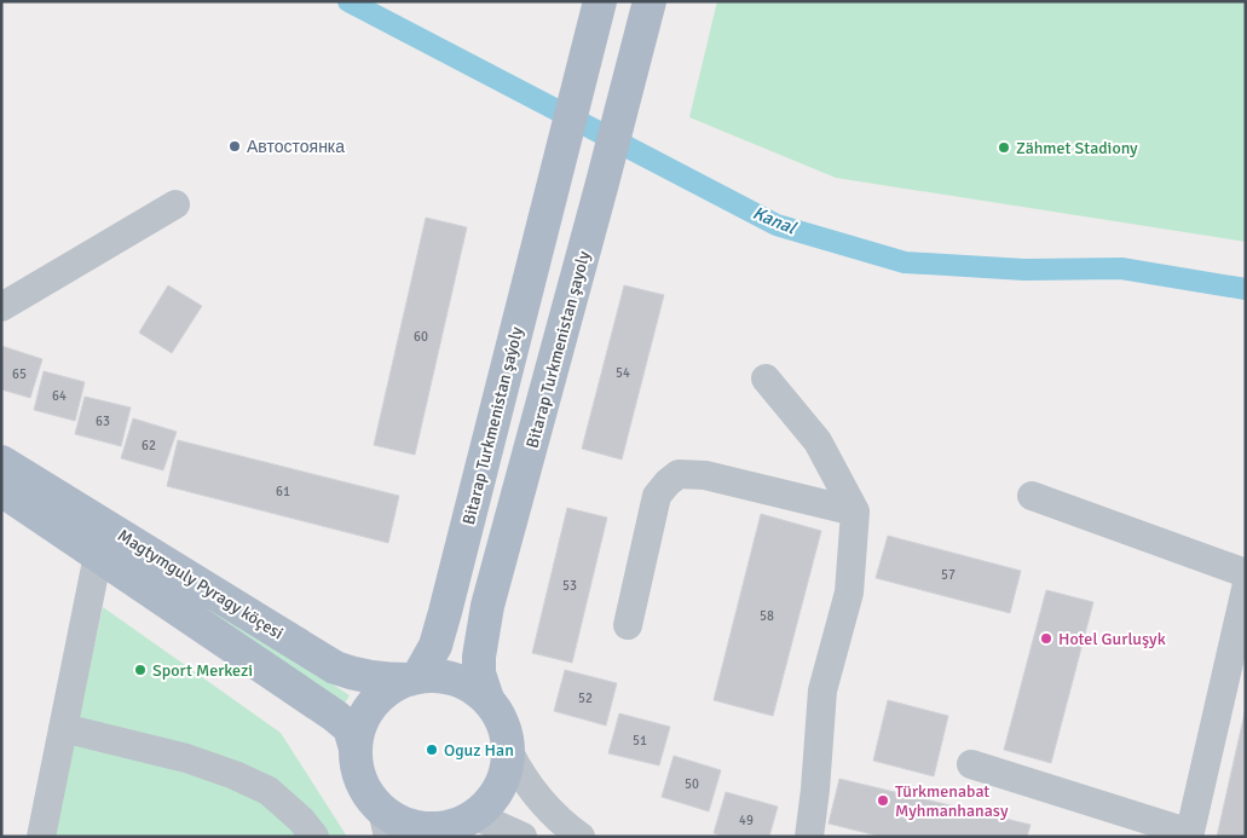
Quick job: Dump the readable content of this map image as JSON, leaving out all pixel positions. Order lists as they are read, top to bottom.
{
  "streets": {
    "main road": ["Bitarap Turkmenistan şayoly", "Bitarap Turkmenistan şaýoly", "Magtymguly Pyragy köçesi"]
  },
  "crossings": [
    ["Bitarap Turkmenistan şayoly", "Bitarap Turkmenistan şaýoly"],
    ["Bitarap Turkmenistan şayoly", "Magtymguly Pyragy köçesi"],
    ["Bitarap Turkmenistan şaýoly", "Magtymguly Pyragy köçesi"]
  ],
  "water": ["Kanal"],
  "places": [
    "Автостоянка",
    "Zähmet Stadiony",
    "Hotel Gurluşyk",
    "Sport Merkezi",
    "Oguz Han",
    "Türkmenabat Myhmanhanasy"
  ],
  "house_numbers": [
    "60",
    "54",
    "65",
    "64",
    "63",
    "62",
    "61",
    "57",
    "53",
    "58",
    "52",
    "51",
    "50",
    "49"
  ]
}
